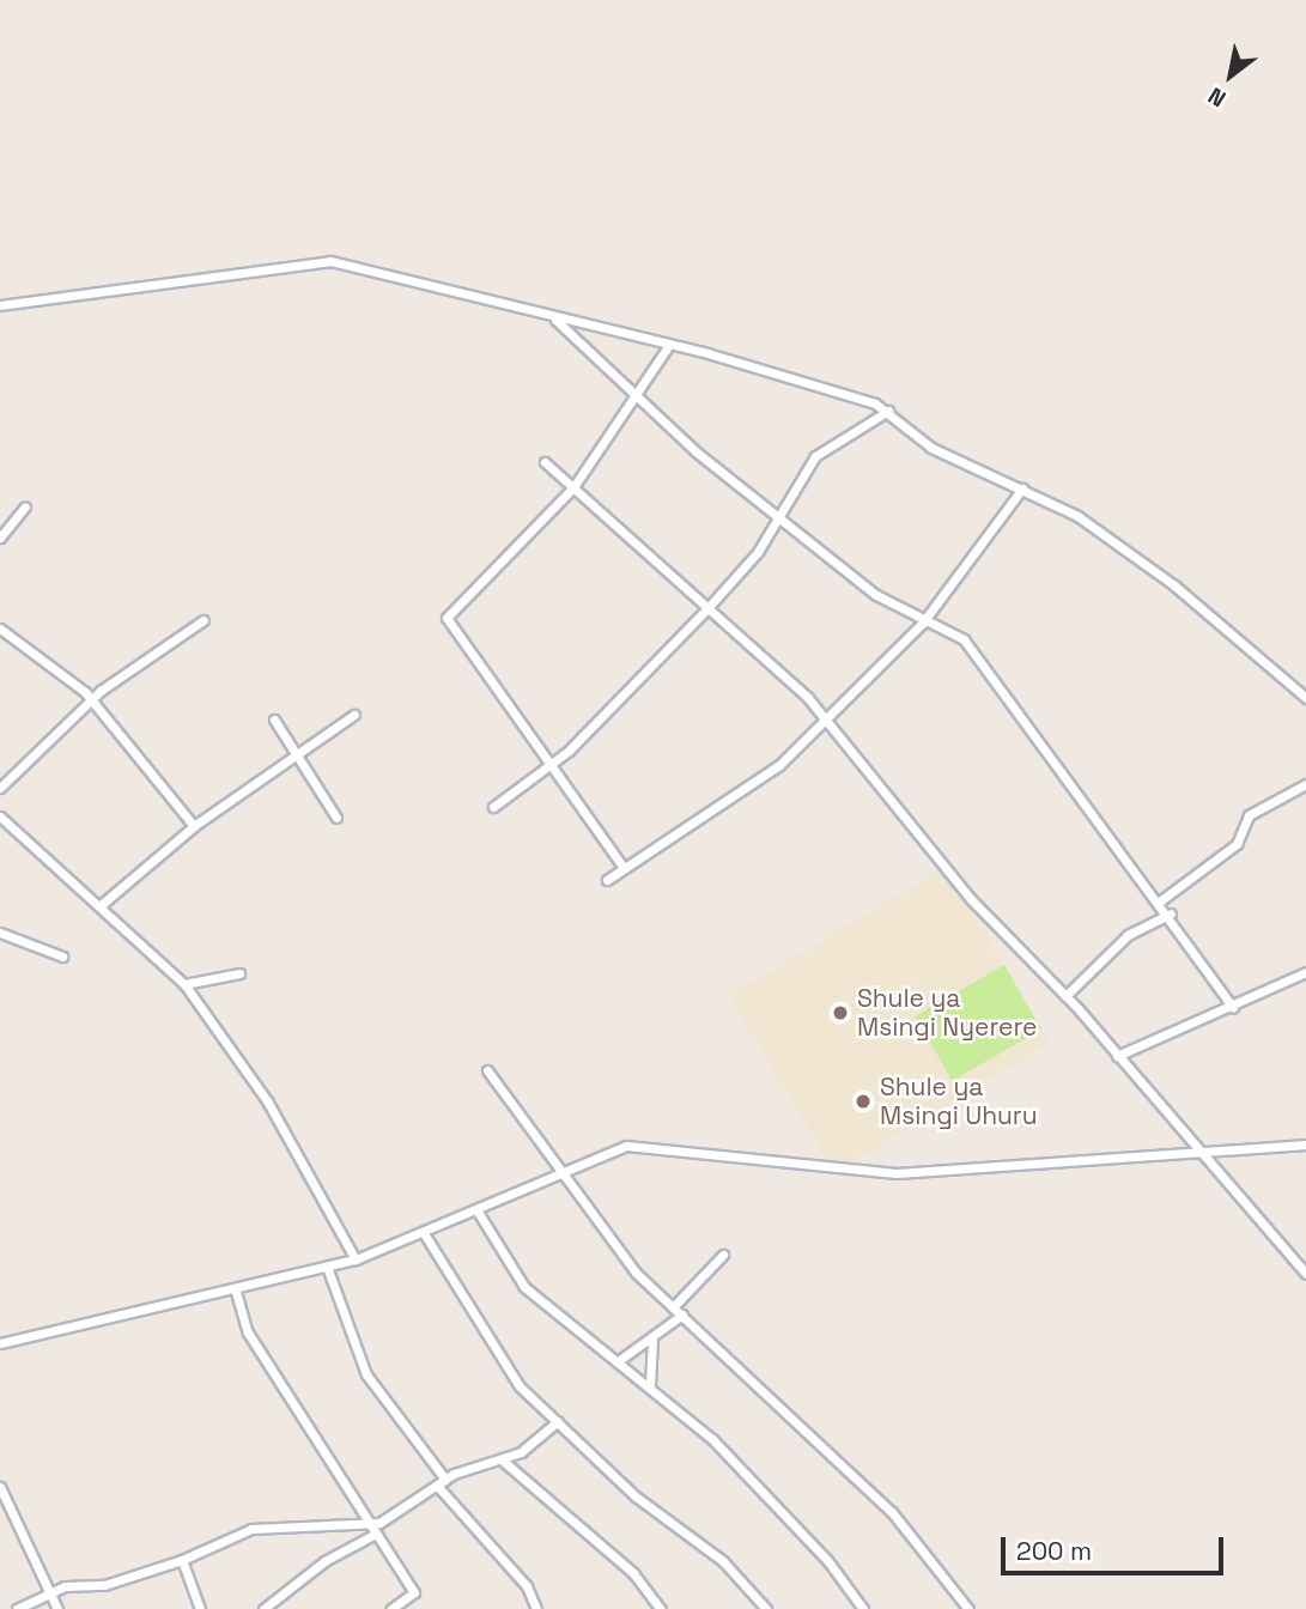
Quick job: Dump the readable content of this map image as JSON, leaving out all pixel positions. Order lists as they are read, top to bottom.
{
  "places": ["Shule ya Msingi Nyerere", "Shule ya Msingi Uhuru"],
  "scale_bar": "200 m",
  "north": "bottom left"
}
